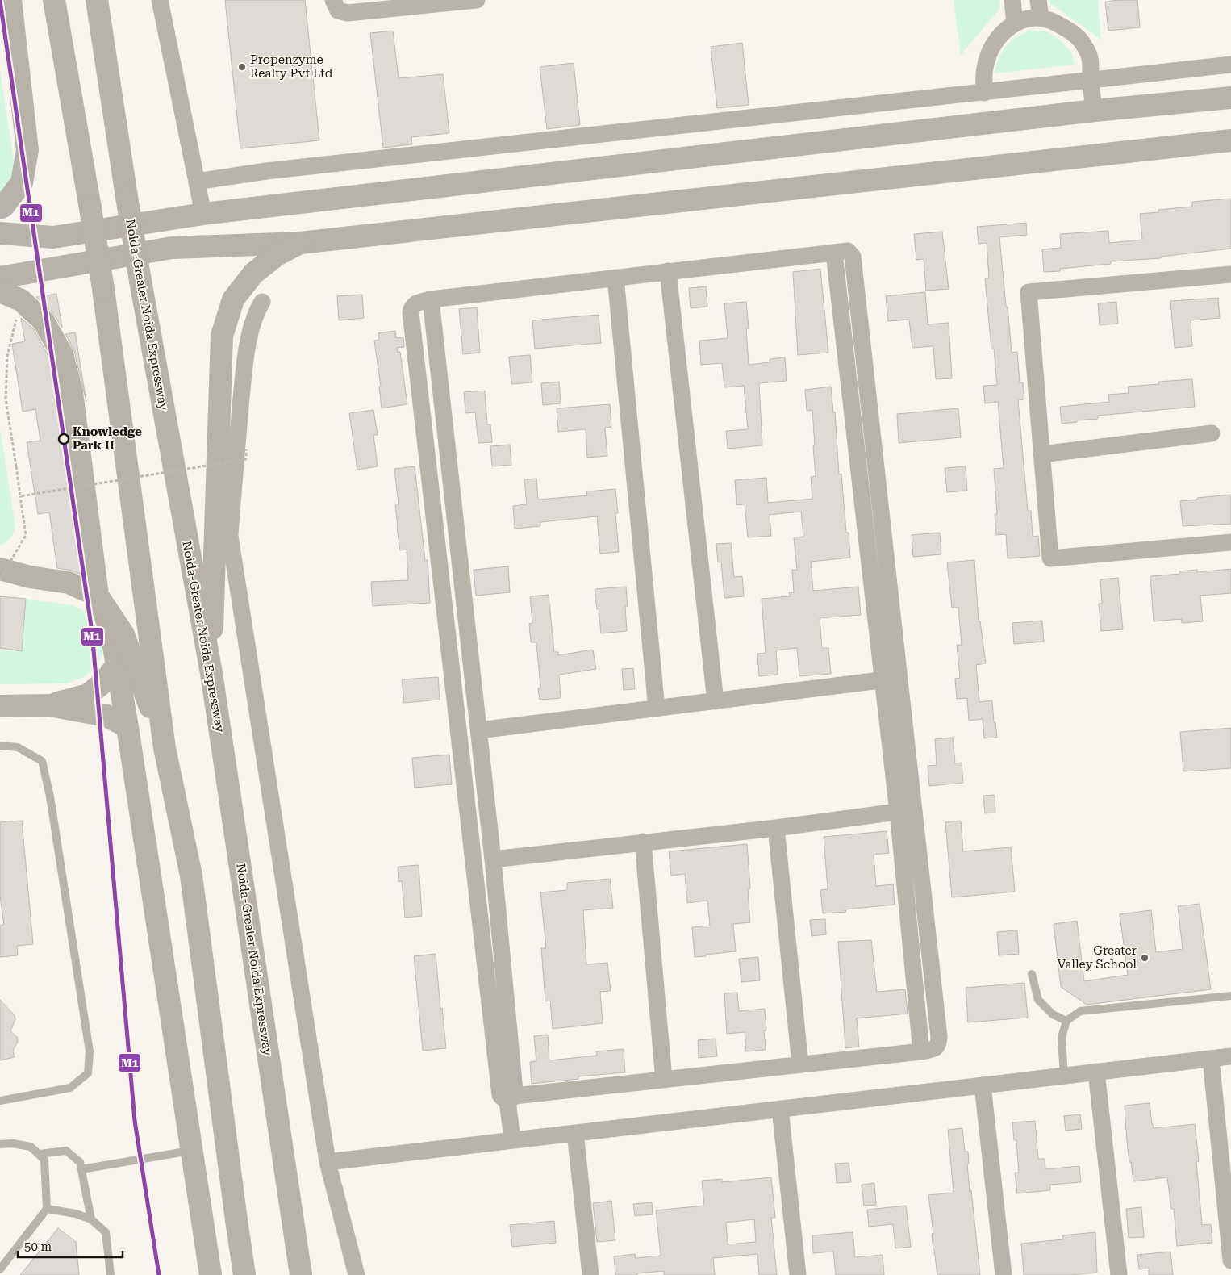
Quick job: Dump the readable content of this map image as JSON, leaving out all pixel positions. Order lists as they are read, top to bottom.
{
  "streets": {
    "highway": ["Noida-Greater Noida Expressway"]
  },
  "places": ["Propenzyme Realty Pvt Ltd", "Knowledge Park II", "Greater Valley School"],
  "lines": ["transit line M1"],
  "scale_bar": "50 m"
}
